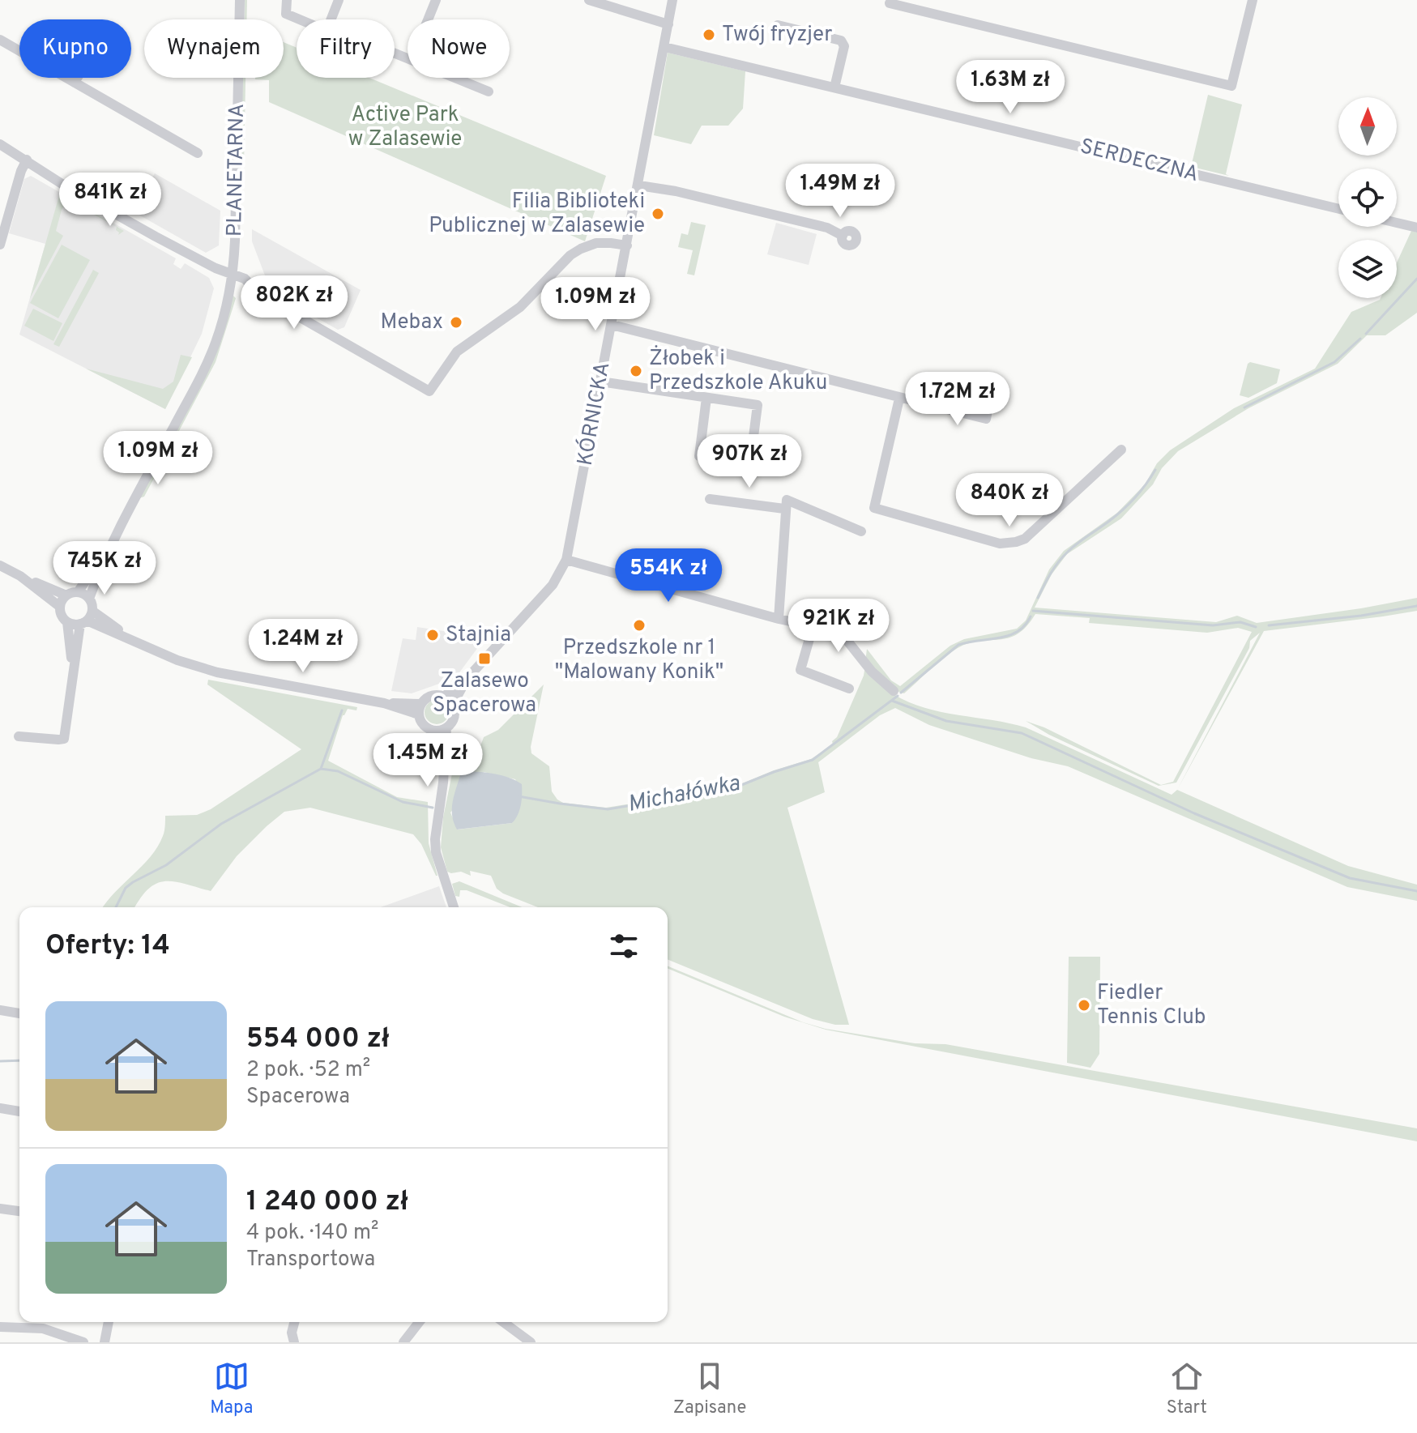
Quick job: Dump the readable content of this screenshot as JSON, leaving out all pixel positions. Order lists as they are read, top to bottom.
{
  "streets": {
    "street": ["SERDECZNA", "PLANETARNA", "KÓRNICKA"]
  },
  "crossings": [
    ["SERDECZNA", "KÓRNICKA"]
  ],
  "water": ["Michałówka"],
  "parks": ["Active Park w Zalasewie"],
  "places": {
    "other": [
      "Twój fryzjer",
      "Filia Biblioteki Publicznej w Zalasewie",
      "Mebax",
      "Żłobek i Przedszkole Akuku",
      "Przedszkole nr 1 \"Malowany Konik\"",
      "Stajnia",
      "Fiedler Tennis Club"
    ],
    "transit": ["Zalasewo Spacerowa"]
  },
  "north": "top",
  "page": {
    "chip": [
      "Kupno",
      "Wynajem",
      "Filtry",
      "Nowe"
    ],
    "price": [
      "1.63M zł",
      "1.49M zł",
      "841K zł",
      "802K zł",
      "1.09M zł",
      "1.72M zł",
      "1.09M zł",
      "907K zł",
      "840K zł",
      "745K zł",
      "554K zł",
      "921K zł",
      "1.24M zł",
      "1.45M zł"
    ],
    "heading": "Oferty: 14",
    "list": [
      {
        "name": "554 000 zł",
        "note": "2 pok. · 52 m² · Spacerowa"
      },
      {
        "name": "1 240 000 zł",
        "note": "4 pok. · 140 m² · Transportowa"
      }
    ],
    "tabs": ["Mapa", "Zapisane", "Start"]
  }
}
